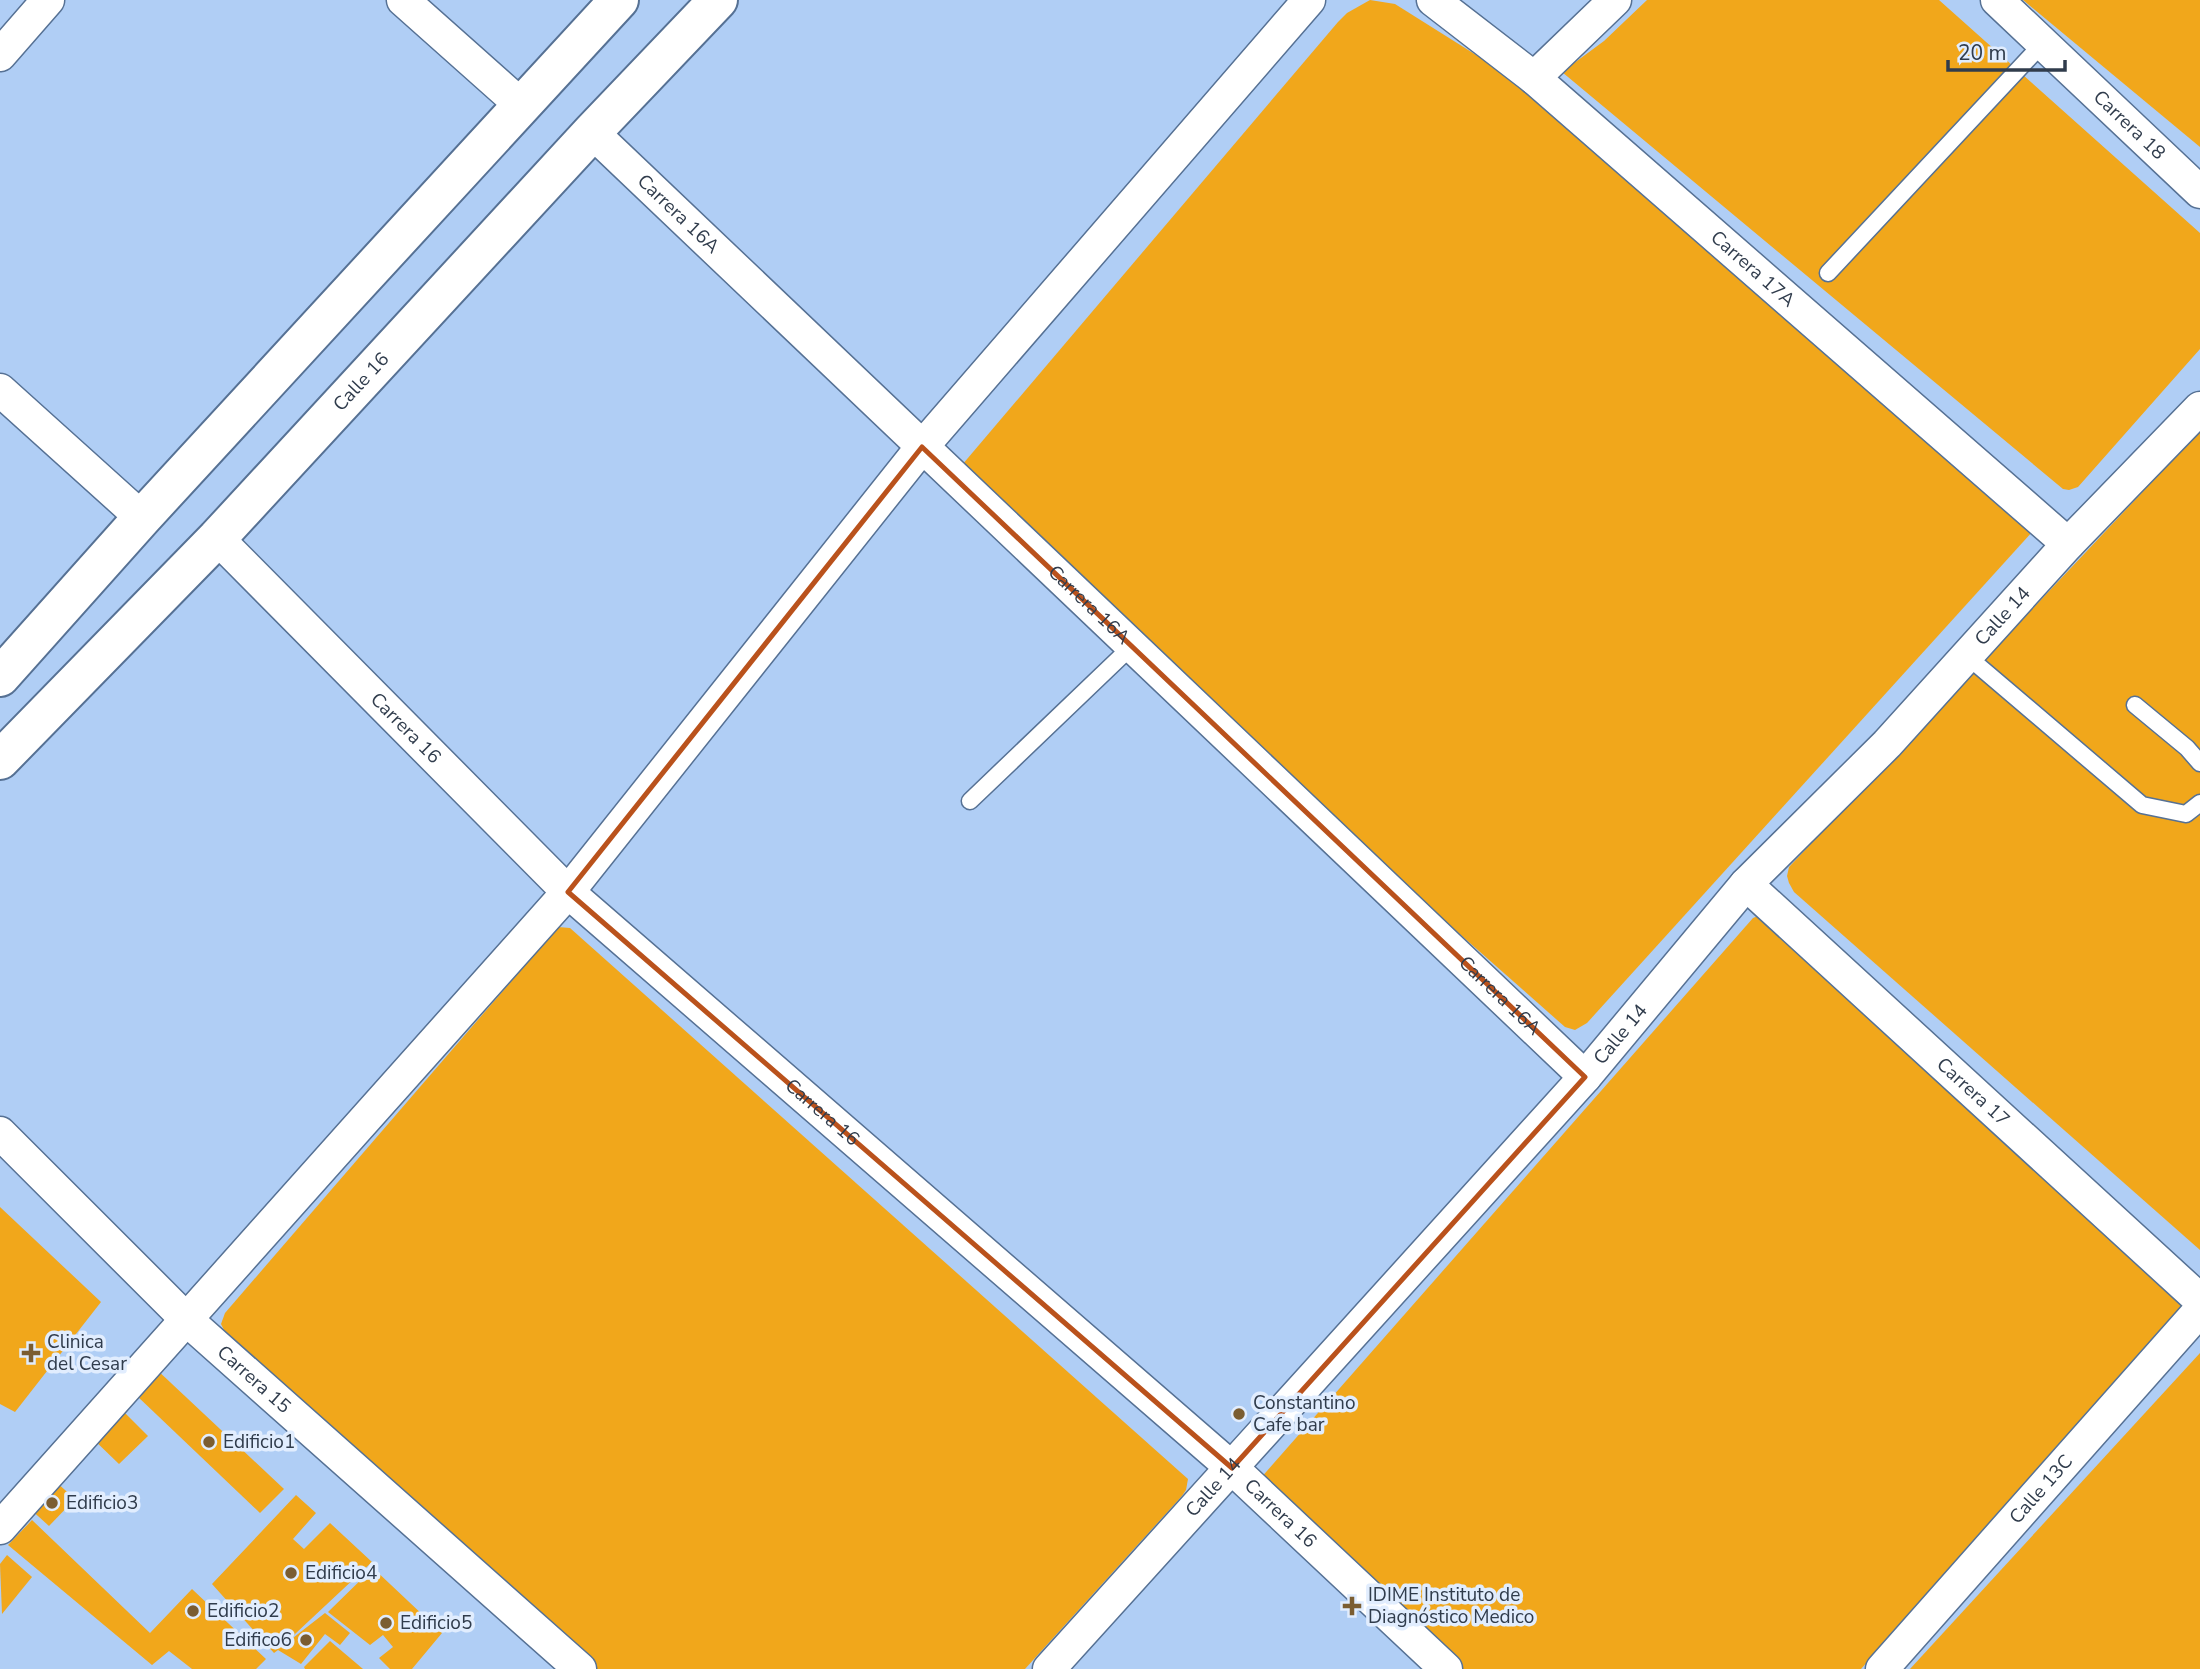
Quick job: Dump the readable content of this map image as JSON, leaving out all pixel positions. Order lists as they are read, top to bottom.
{
  "streets": {
    "main road": ["Calle 16"],
    "street": [
      "Carrera 18",
      "Carrera 16A",
      "Carrera 17A",
      "Calle 14",
      "Carrera 16",
      "Carrera 17",
      "Carrera 15",
      "Calle 13C"
    ]
  },
  "crossings": [
    ["Carrera 16A", "Calle 16"],
    ["Carrera 16A", "Calle 14"],
    ["Carrera 17A", "Calle 14"],
    ["Calle 16", "Carrera 16"],
    ["Calle 14", "Carrera 16"],
    ["Calle 14", "Carrera 17"]
  ],
  "places": {
    "health": ["Clinica del Cesar", "IDIME Instituto de Diagnóstico Medico"],
    "other": [
      "Constantino Cafe bar",
      "Edificio1",
      "Edificio3",
      "Edificio4",
      "Edificio2",
      "Edificio5",
      "Edifico6"
    ]
  },
  "scale_bar": "20 m"
}
